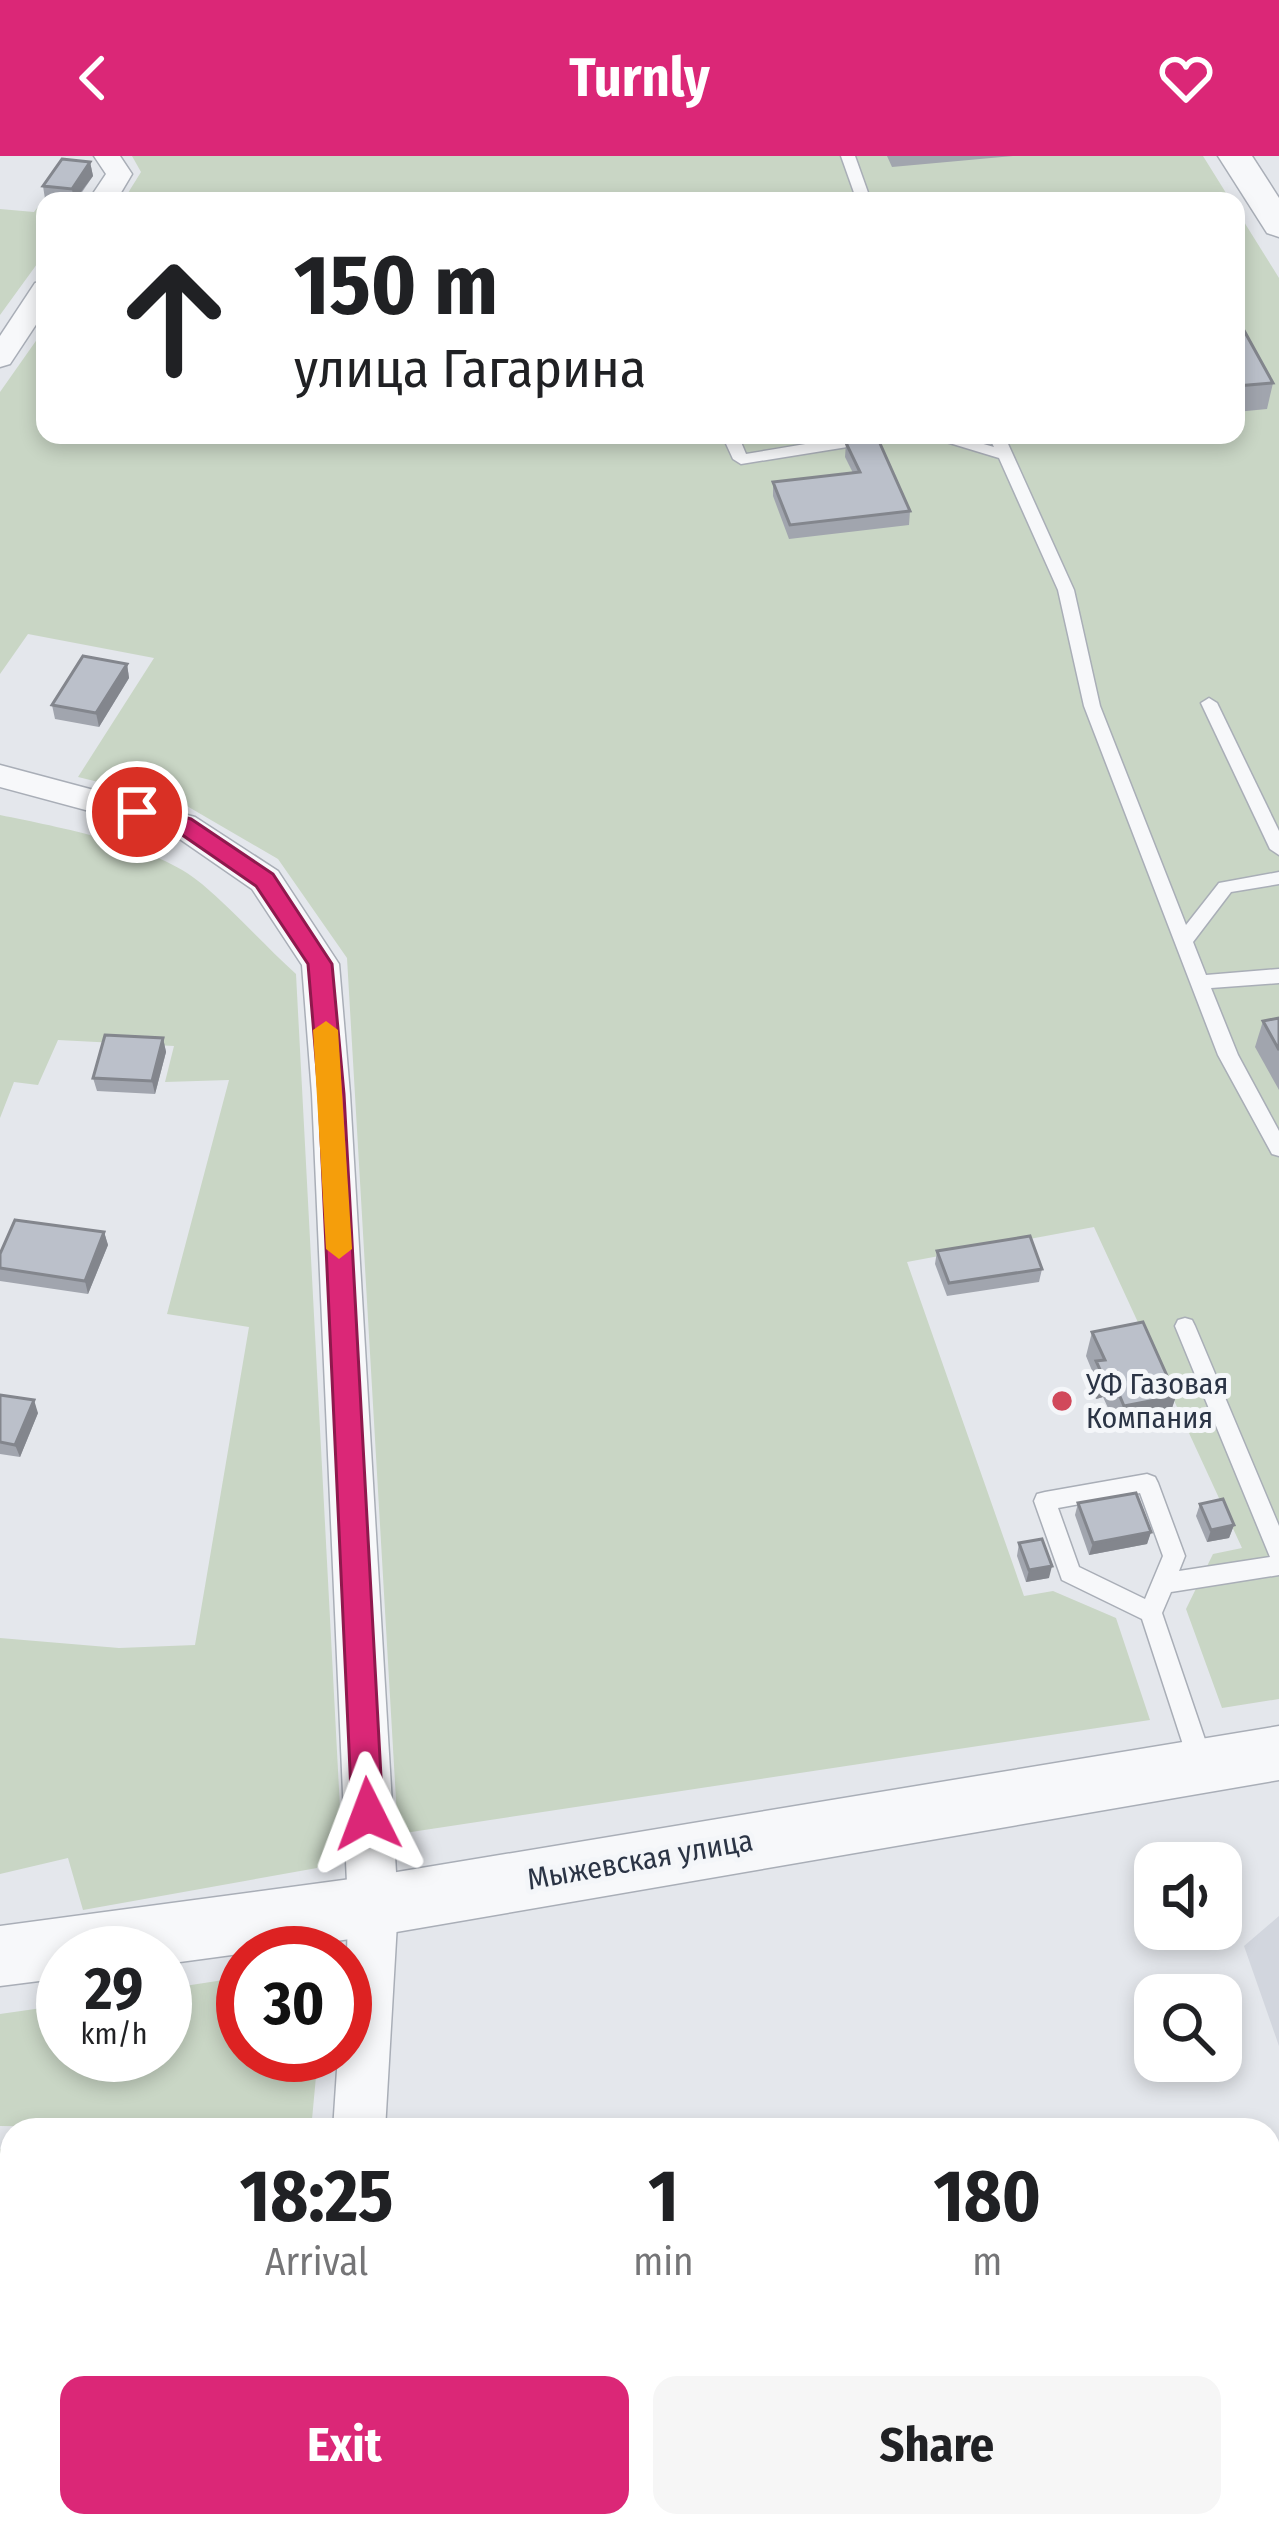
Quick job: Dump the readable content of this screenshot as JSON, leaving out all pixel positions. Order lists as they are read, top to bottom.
{
  "streets": {
    "street": ["Мыжевская улица"]
  },
  "places": ["УФ Газовая Компания"],
  "page": {
    "header": "Turnly",
    "turn": ["150 m", "улица Гагарина"],
    "speed": "29 km/h",
    "limit": "30",
    "eta": [
      "18:25",
      "Arrival",
      "1",
      "min",
      "180",
      "m"
    ],
    "buttons": ["Exit", "Share"]
  }
}
